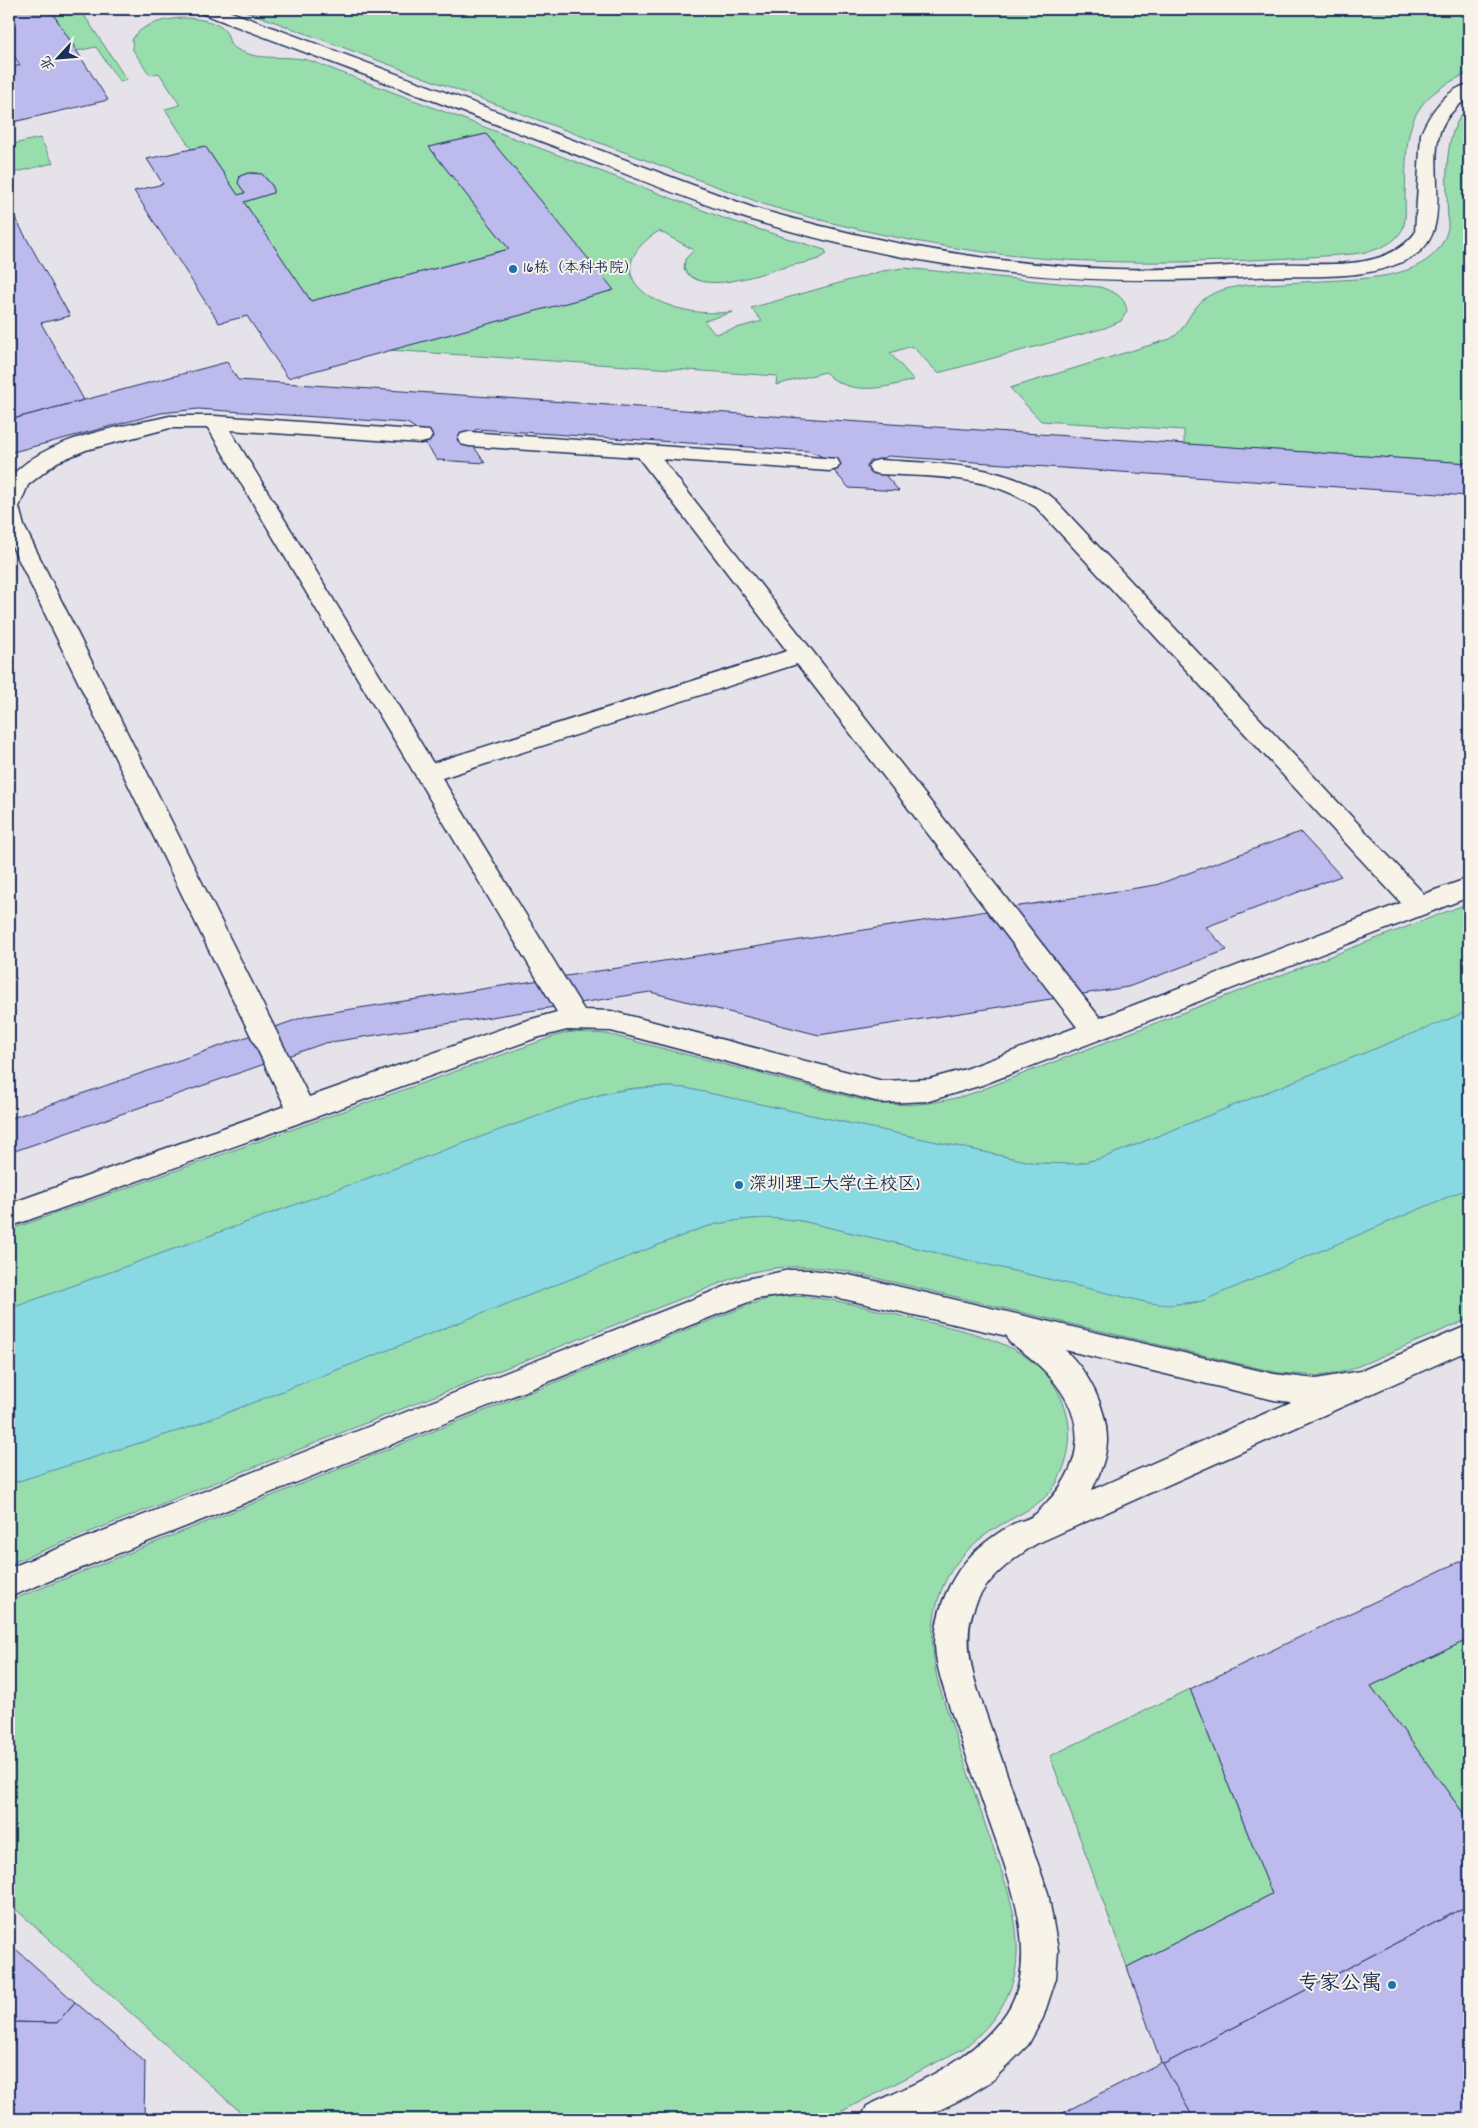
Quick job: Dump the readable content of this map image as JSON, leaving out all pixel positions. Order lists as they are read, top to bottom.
{
  "places": ["16栋（本科书院）", "深圳理工大学(主校区)", "专家公寓"],
  "north": "bottom left"
}
